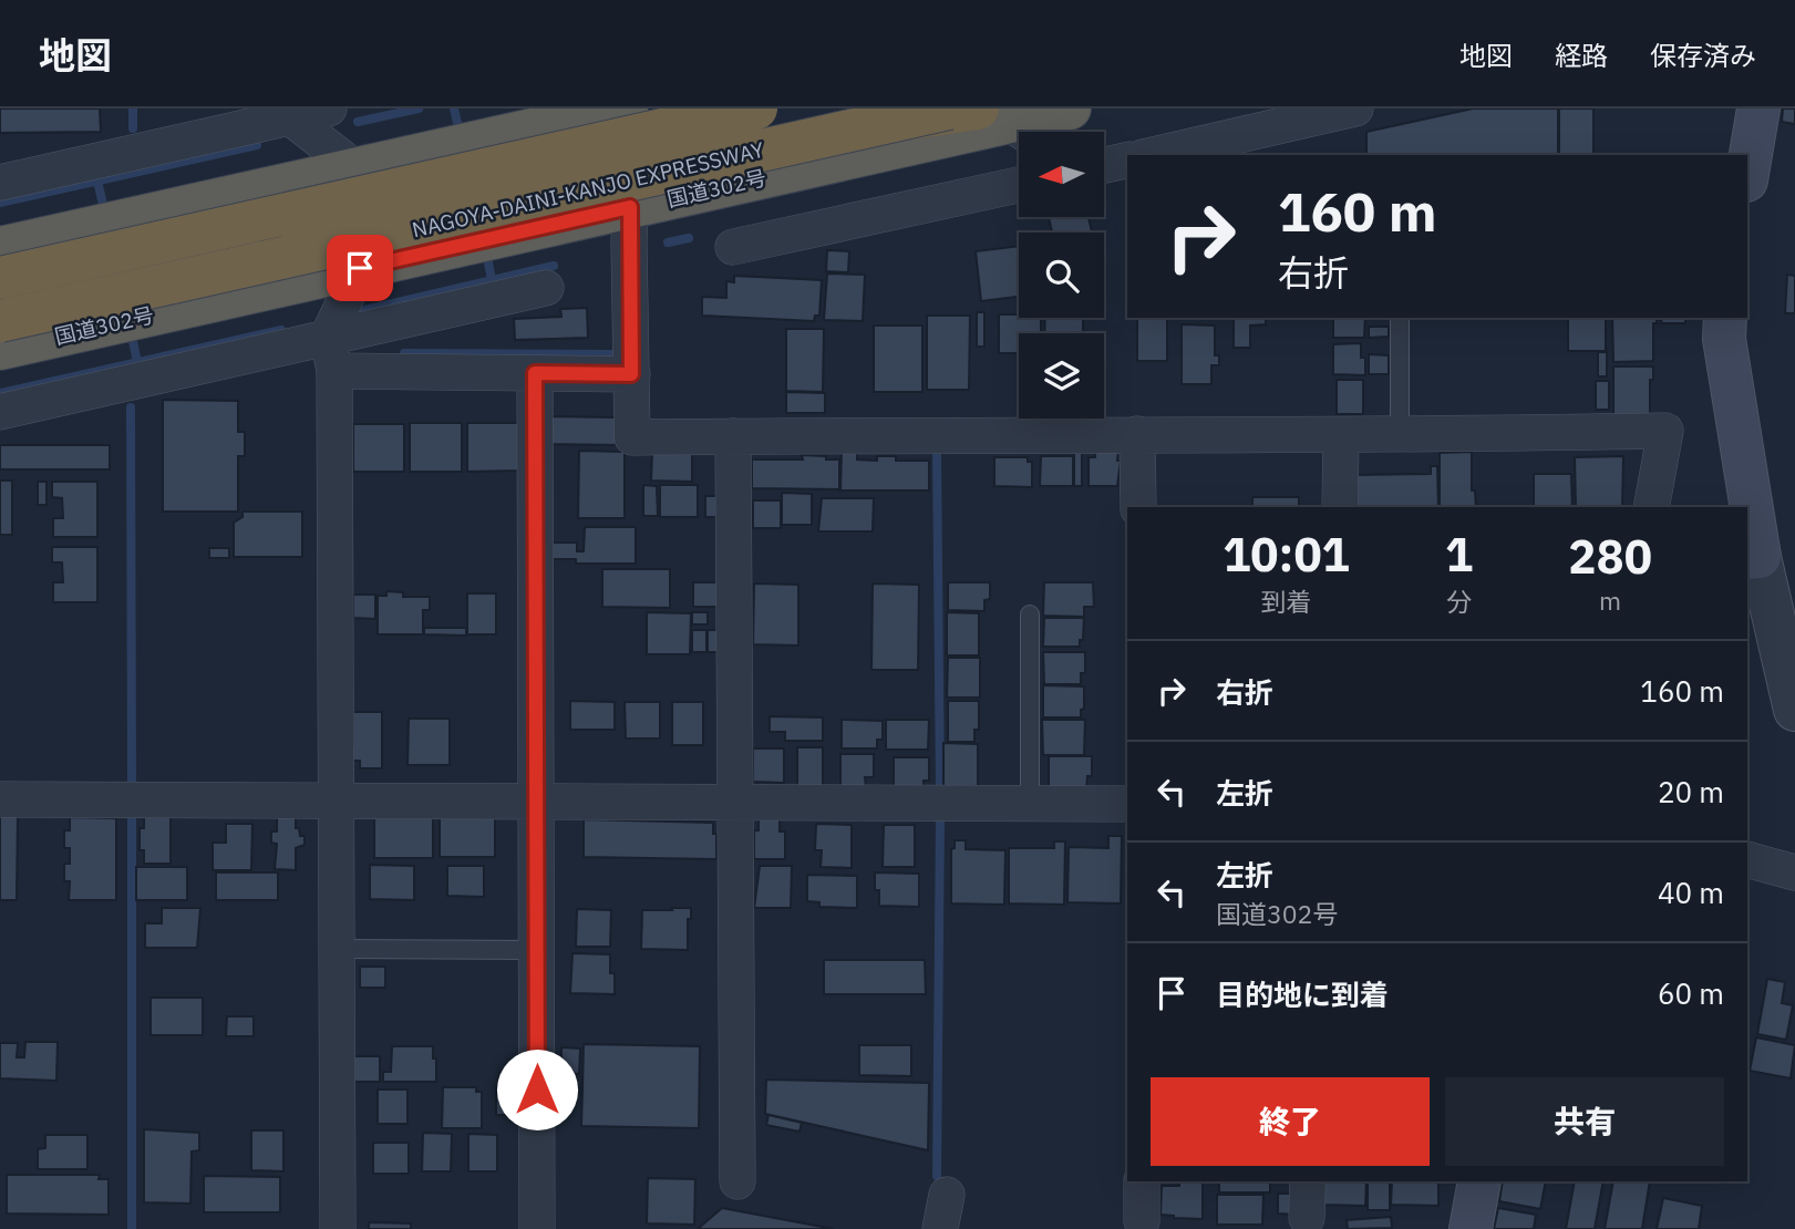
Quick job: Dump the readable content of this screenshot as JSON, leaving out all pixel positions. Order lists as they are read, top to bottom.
{
  "streets": {
    "highway": ["国道302号", "NAGOYA-DAINI-KANJO EXPRESSWAY"]
  },
  "north": "left",
  "page": {
    "header": "地図",
    "nav": ["地図", "経路", "保存済み"],
    "turn": ["160 m", "右折"],
    "eta": [
      "10:01",
      "到着",
      "1",
      "分",
      "280",
      "m"
    ],
    "list": [
      {
        "name": "右折",
        "value": "160 m"
      },
      {
        "name": "左折",
        "value": "20 m"
      },
      {
        "name": "左折",
        "note": "国道302号",
        "value": "40 m"
      },
      {
        "name": "目的地に到着",
        "value": "60 m"
      }
    ],
    "buttons": ["終了", "共有"]
  }
}
